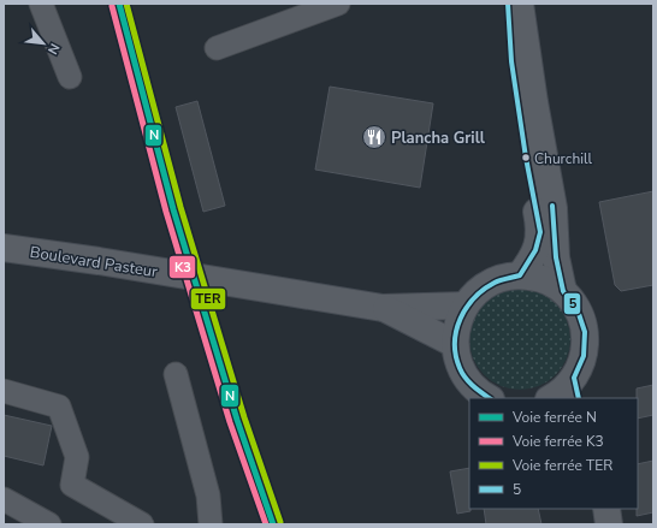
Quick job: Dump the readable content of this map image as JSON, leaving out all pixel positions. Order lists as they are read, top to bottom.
{
  "streets": {
    "main road": ["Boulevard Pasteur"]
  },
  "places": {
    "restaurant": ["Plancha Grill"],
    "other": ["Churchill"]
  },
  "lines": [
    "rail line N",
    "rail line TER",
    "transit line 5",
    "rail line K3"
  ],
  "legend": [
    "Voie ferrée N",
    "Voie ferrée K3",
    "Voie ferrée TER",
    "5"
  ],
  "north": "bottom right"
}
